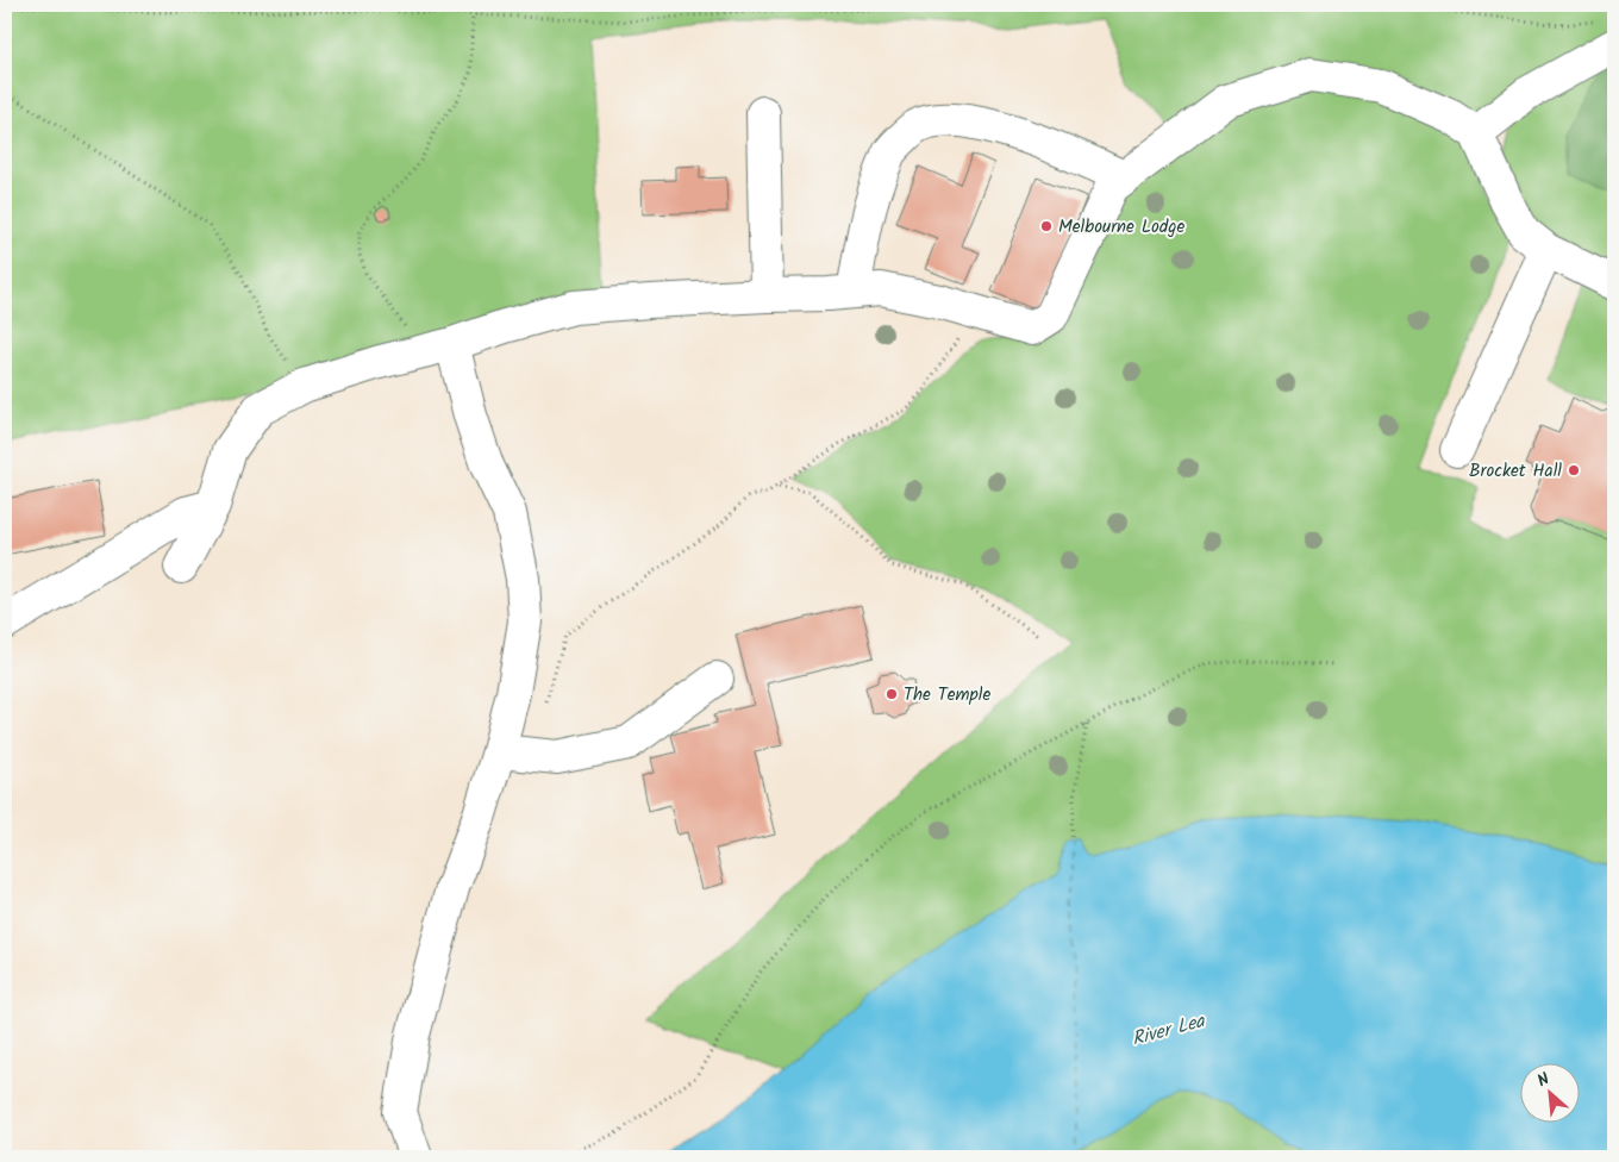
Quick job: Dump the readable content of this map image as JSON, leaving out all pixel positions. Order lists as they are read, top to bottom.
{
  "water": ["River Lea"],
  "places": ["Melbourne Lodge", "Brocket Hall", "The Temple"],
  "north": "top left"
}
